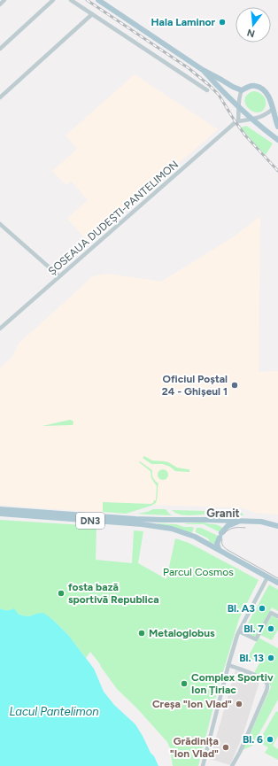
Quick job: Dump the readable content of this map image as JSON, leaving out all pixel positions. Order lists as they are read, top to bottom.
{
  "streets": {
    "main road": ["DN3"],
    "street": ["ȘOSEAUA DUDEȘTI-PANTELIMON"]
  },
  "districts": ["Granit"],
  "water": ["Lacul Pantelimon"],
  "parks": ["Parcul Cosmos"],
  "places": [
    "Hala Laminor",
    "Oficiul Poștal 24 - Ghișeul 1",
    "fosta bază sportivă Republica",
    "Bl. A3",
    "Bl. 7",
    "Metaloglobus",
    "Bl. 13",
    "Complex Sportiv Ion Țiriac",
    "Creșa \"Ion Vlad\"",
    "Bl. 6",
    "Grădinița \"Ion Vlad\""
  ],
  "north": "bottom"
}
